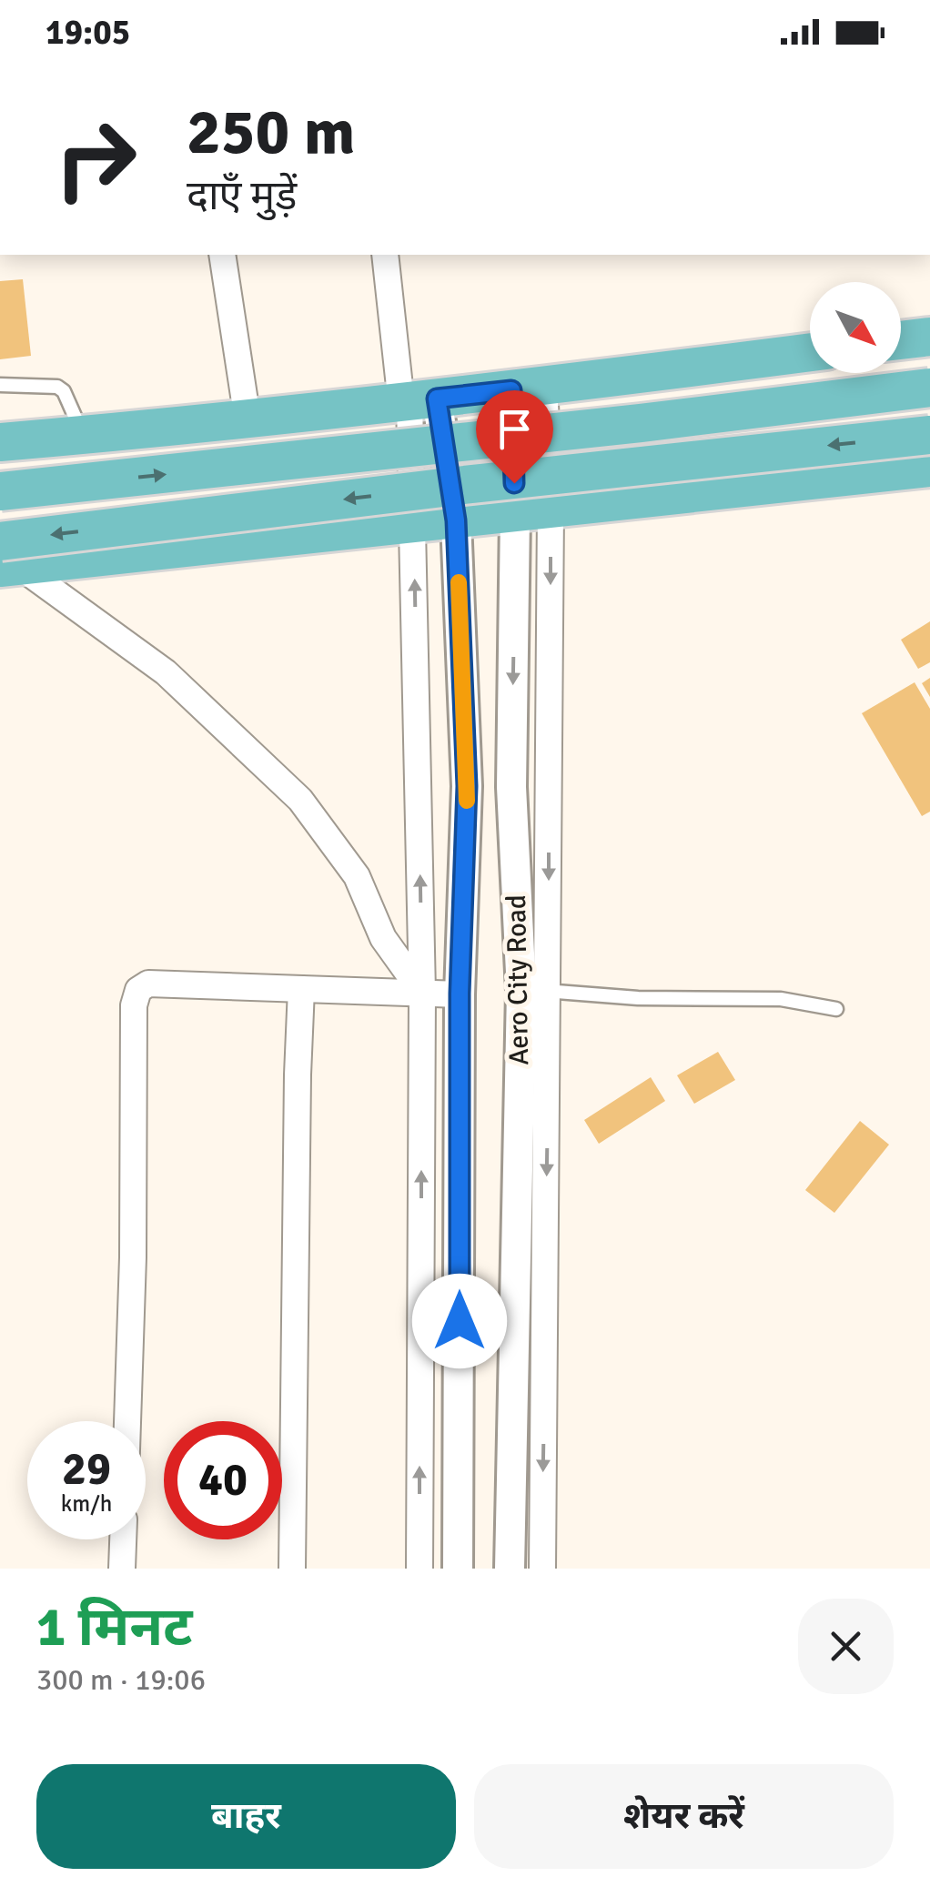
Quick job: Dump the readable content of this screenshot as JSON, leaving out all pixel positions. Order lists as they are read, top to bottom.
{
  "streets": {
    "street": ["Aero City Road"]
  },
  "north": "bottom right",
  "page": {
    "status": "19:05",
    "turn": ["250 m", "दाएँ मुड़ें"],
    "speed": "29 km/h",
    "limit": "40",
    "heading": ["1 मिनट", "300 m · 19:06"],
    "buttons": ["बाहर", "शेयर करें"]
  }
}
